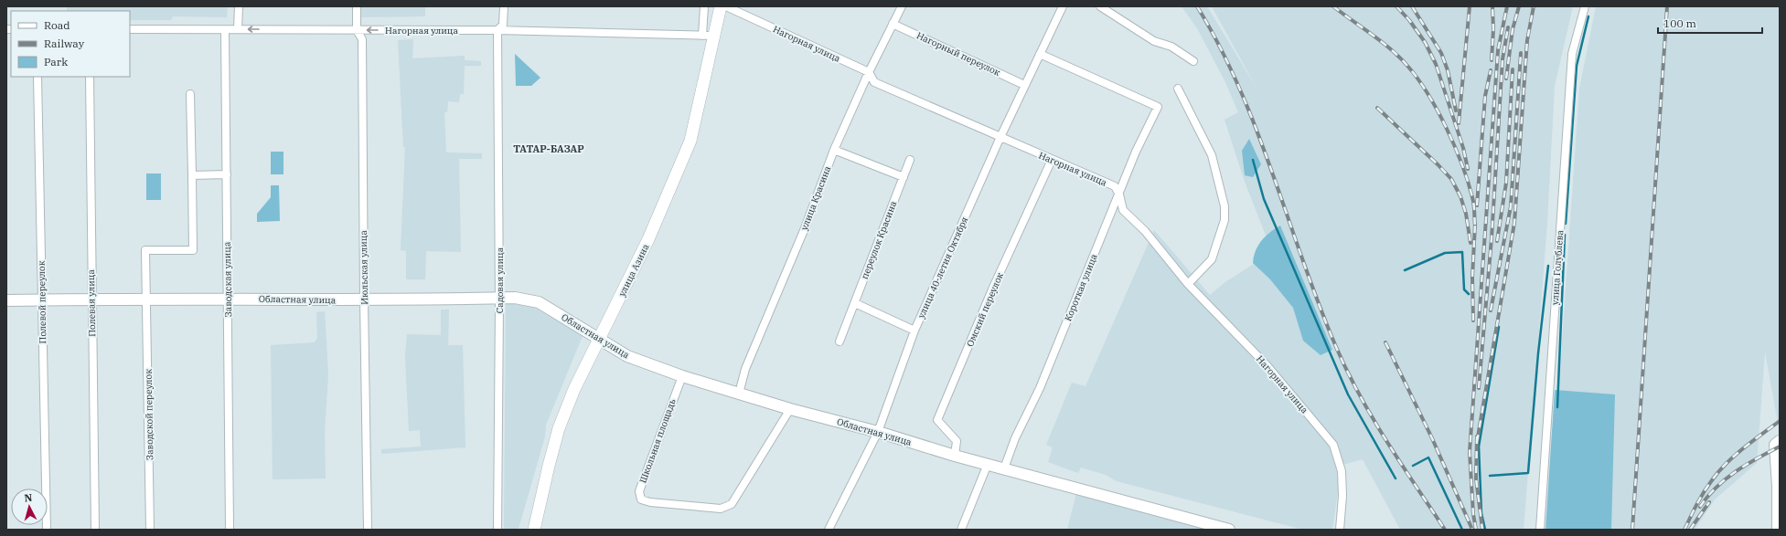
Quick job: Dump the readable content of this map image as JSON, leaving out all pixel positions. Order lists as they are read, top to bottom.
{
  "streets": {
    "main road": ["улица Азина", "Областная улица"],
    "street": [
      "Нагорная улица",
      "Нагорный переулок",
      "улица Красина",
      "переулок Красина",
      "Июльская улица",
      "улица 40-летия Октября",
      "улица Голублева",
      "Заводская улица",
      "Садовая улица",
      "Короткая улица",
      "Полевой переулок",
      "Полевая улица",
      "Омский переулок",
      "Заводской переулок",
      "Школьная площадь"
    ]
  },
  "crossings": [
    ["Нагорная улица", "улица Красина"],
    ["Нагорная улица", "Июльская улица"],
    ["Нагорная улица", "улица 40-летия Октября"],
    ["Нагорная улица", "улица Азина"],
    ["Нагорная улица", "Заводская улица"],
    ["Нагорная улица", "Садовая улица"],
    ["Нагорная улица", "Короткая улица"],
    ["Нагорная улица", "Омский переулок"],
    ["Нагорный переулок", "улица Красина"],
    ["Нагорный переулок", "улица 40-летия Октября"],
    ["улица Красина", "Областная улица"],
    ["Июльская улица", "Областная улица"],
    ["улица 40-летия Октября", "Короткая улица"],
    ["улица 40-летия Октября", "Областная улица"],
    ["улица Азина", "Областная улица"],
    ["Заводская улица", "Областная улица"],
    ["Садовая улица", "Областная улица"],
    ["Короткая улица", "Областная улица"],
    ["Областная улица", "Полевой переулок"],
    ["Областная улица", "Полевая улица"],
    ["Областная улица", "Омский переулок"],
    ["Областная улица", "Заводской переулок"],
    ["Областная улица", "Школьная площадь"]
  ],
  "districts": ["ТАТАР-БАЗАР"],
  "legend": ["Road", "Railway", "Park"],
  "scale_bar": "100 m",
  "north": "top"
}
